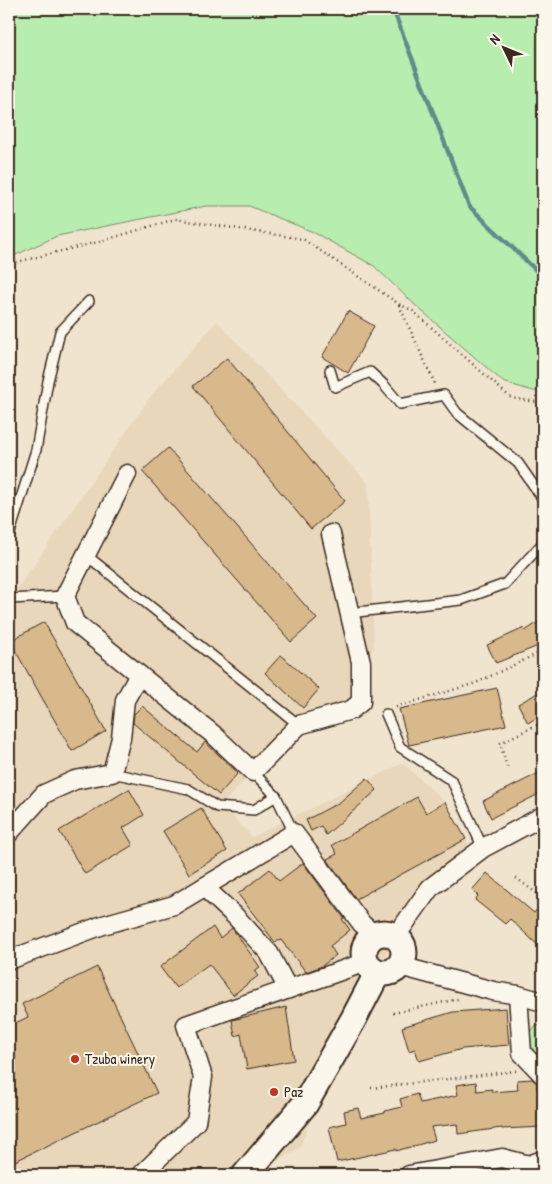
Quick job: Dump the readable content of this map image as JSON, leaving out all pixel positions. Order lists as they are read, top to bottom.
{
  "places": ["Tzuba winery", "Paz"],
  "north": "top left"
}
